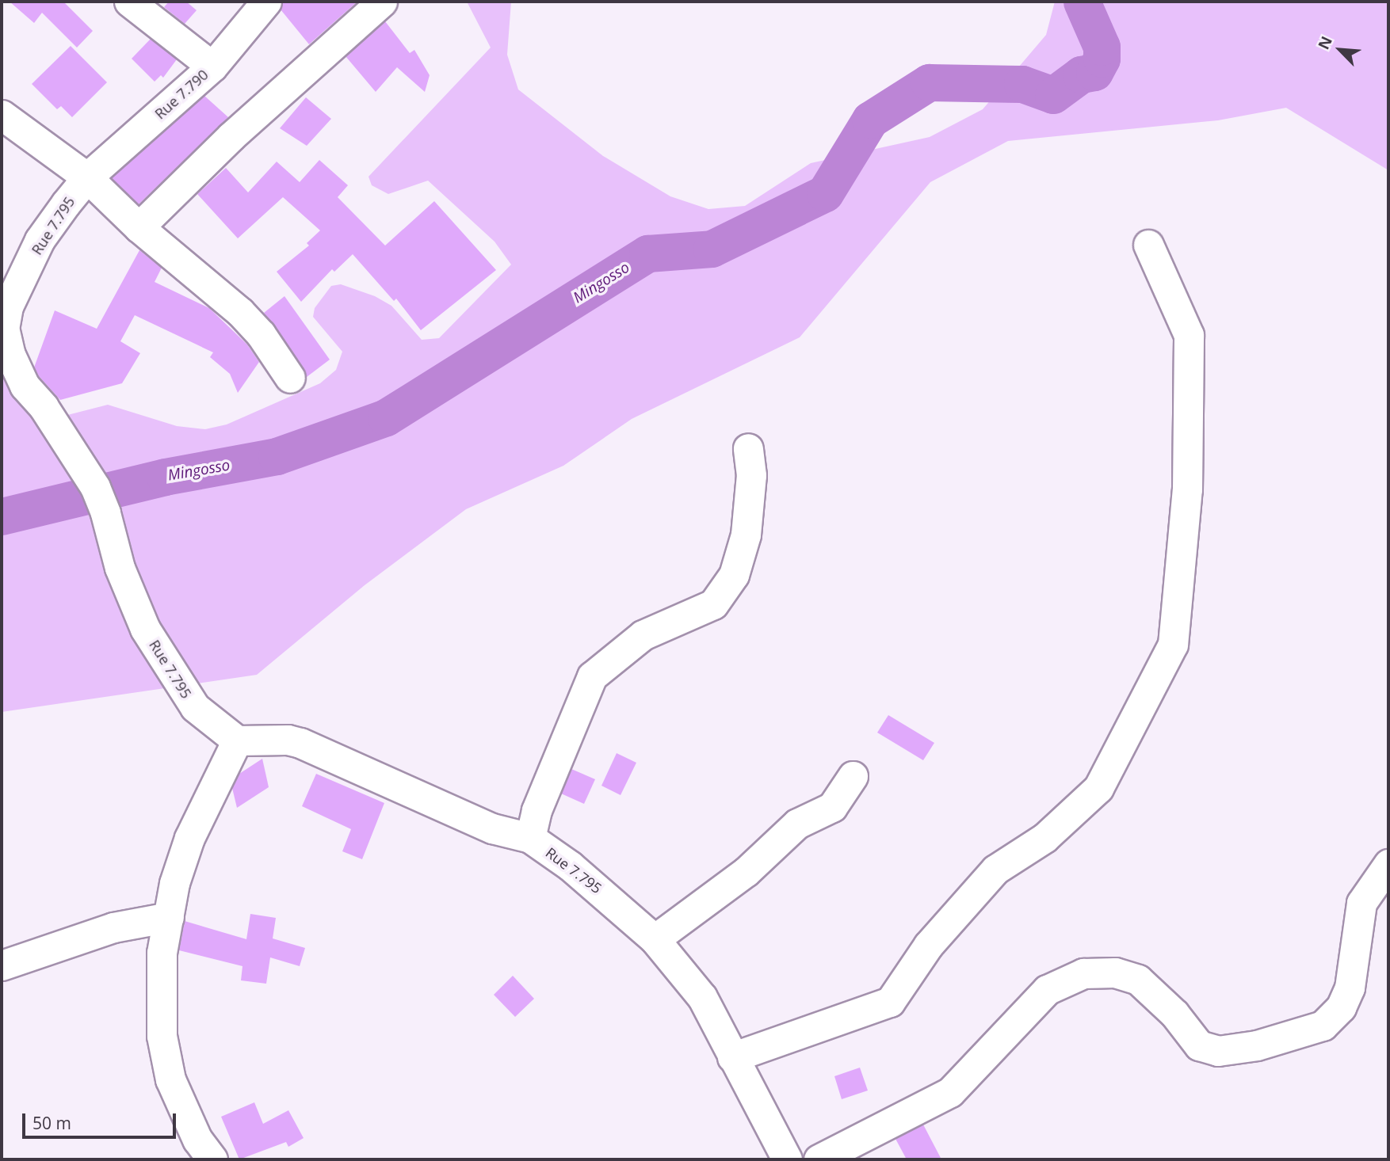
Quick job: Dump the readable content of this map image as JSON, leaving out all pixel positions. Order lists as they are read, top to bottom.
{
  "streets": {
    "street": ["Rue 7.790", "Rue 7.795"]
  },
  "crossings": [
    ["Rue 7.790", "Rue 7.795"]
  ],
  "water": ["Mingosso"],
  "scale_bar": "50 m",
  "north": "top left"
}
